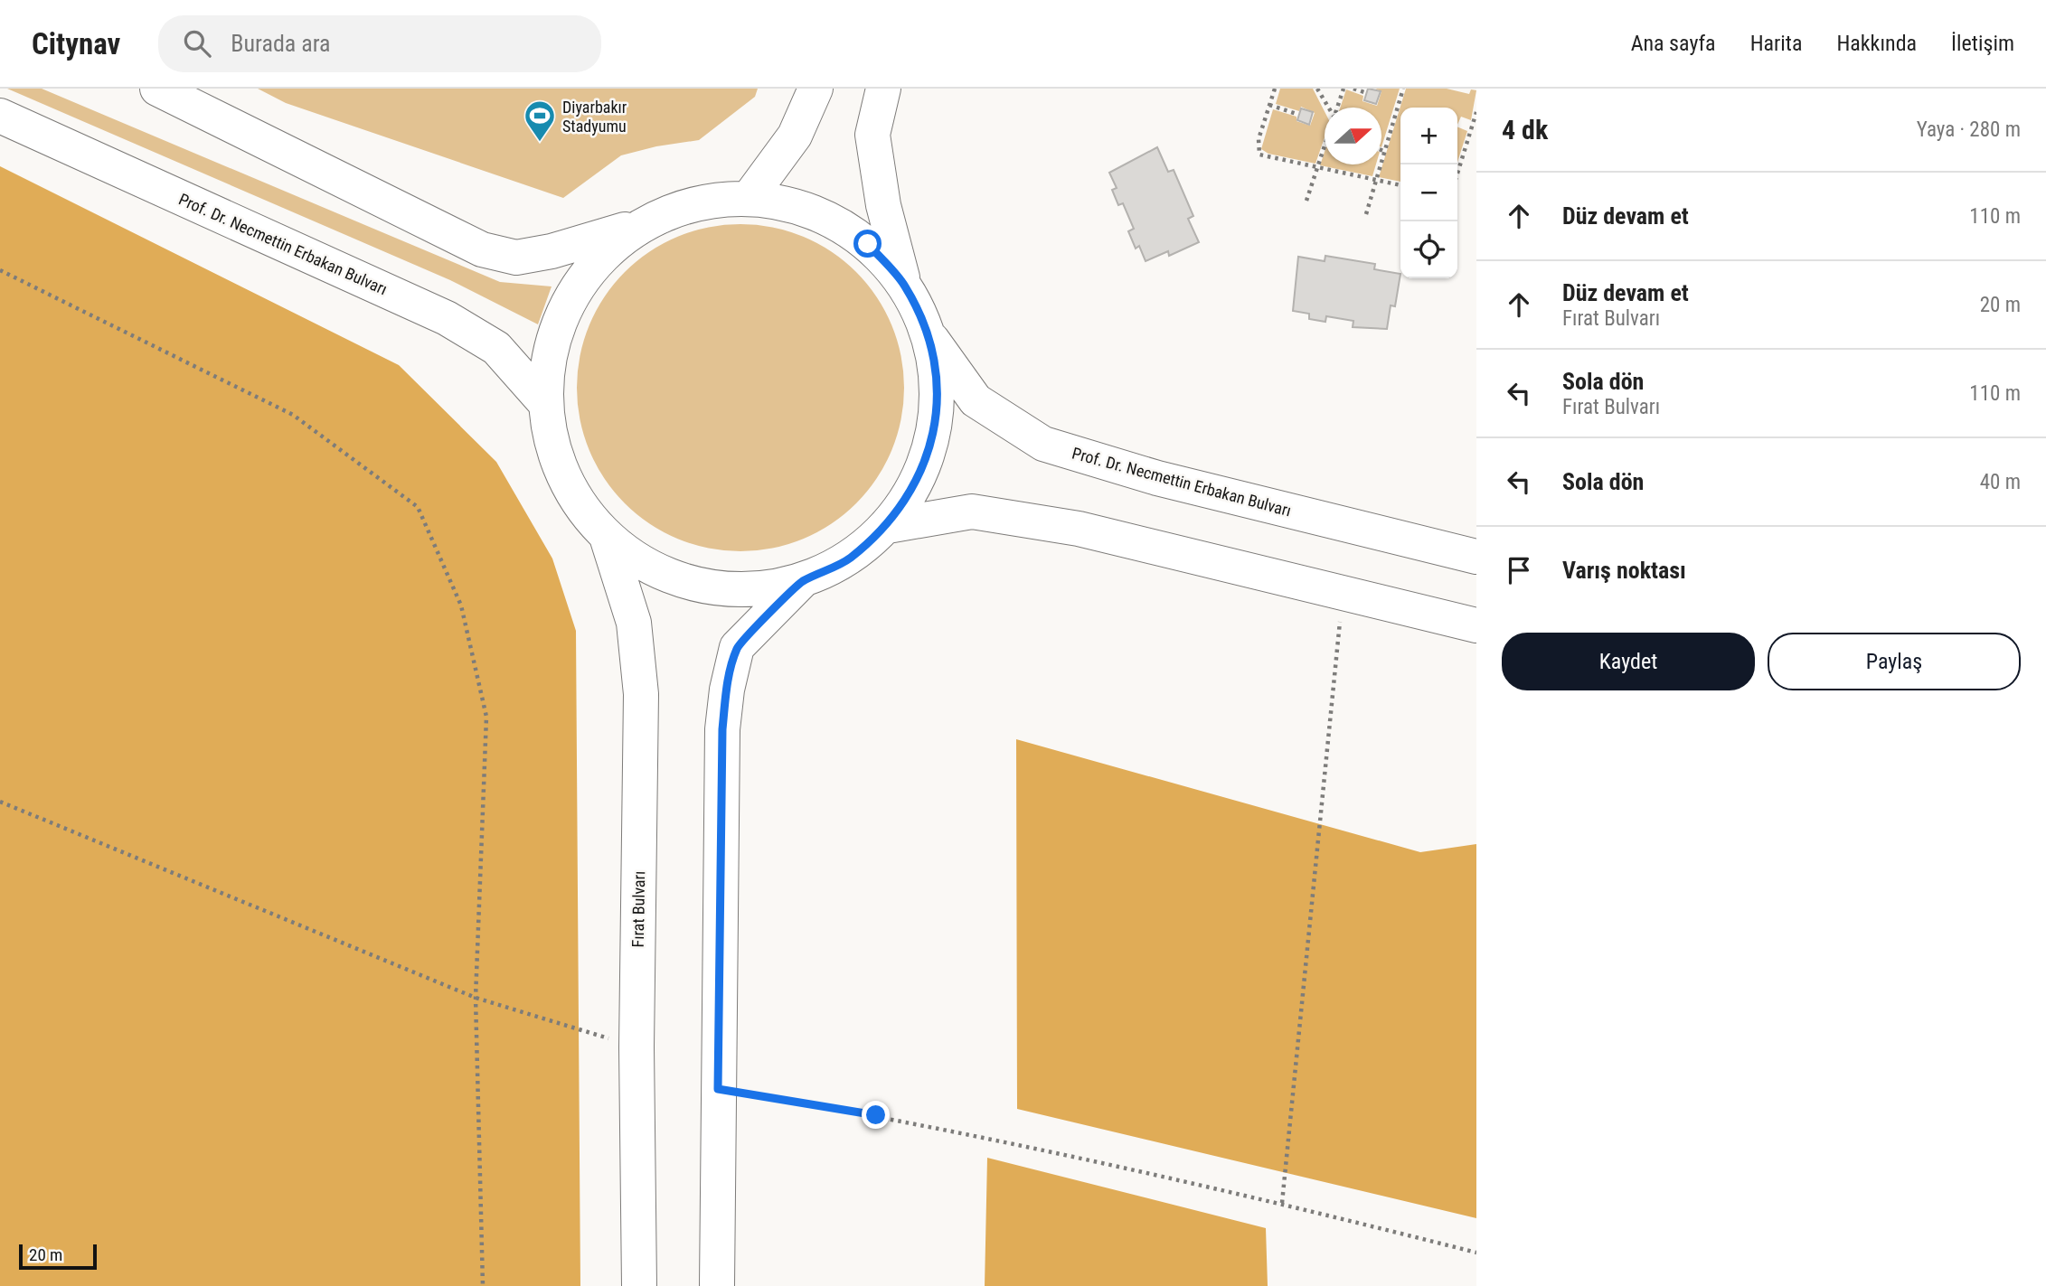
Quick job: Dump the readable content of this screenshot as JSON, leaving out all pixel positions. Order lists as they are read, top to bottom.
{
  "streets": {
    "main road": ["Prof. Dr. Necmettin Erbakan Bulvarı", "Fırat Bulvarı"]
  },
  "places": {
    "sports": ["Diyarbakır Stadyumu"]
  },
  "scale_bar": "20 m",
  "north": "right",
  "page": {
    "header": "Citynav",
    "search": "Burada ara",
    "nav": [
      "Ana sayfa",
      "Harita",
      "Hakkında",
      "İletişim"
    ],
    "heading": ["4 dk", "Yaya · 280 m"],
    "map_buttons": ["+", "−"],
    "list": [
      ["Düz devam et", "110 m"],
      ["Düz devam et", "Fırat Bulvarı", "20 m"],
      ["Sola dön", "Fırat Bulvarı", "110 m"],
      ["Sola dön", "40 m"],
      "Varış noktası"
    ],
    "buttons": ["Kaydet", "Paylaş"],
    "scale": "20 m"
  }
}
